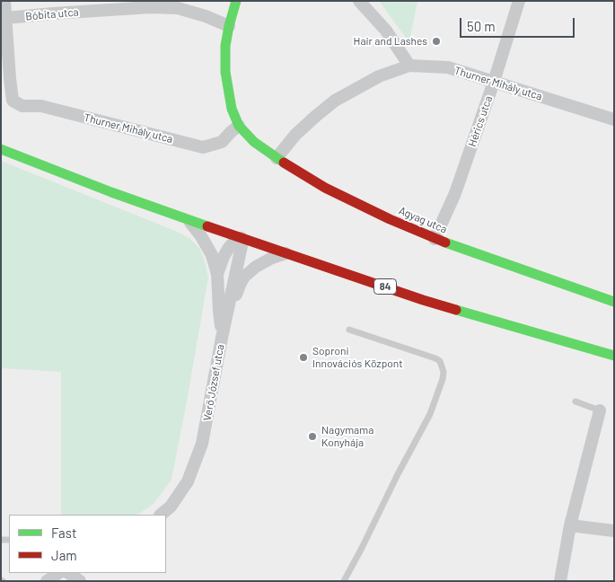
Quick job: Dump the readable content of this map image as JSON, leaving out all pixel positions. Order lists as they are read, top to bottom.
{
  "streets": {
    "main road": ["Agyag utca", "84"],
    "street": [
      "Bóbita utca",
      "Thurner Mihály utca",
      "Hérics utca",
      "Verő József utca"
    ]
  },
  "crossings": [
    ["Bóbita utca", "Thurner Mihály utca"],
    ["Thurner Mihály utca", "Hérics utca"],
    ["Thurner Mihály utca", "Agyag utca"],
    ["Hérics utca", "Agyag utca"],
    ["84", "Verő József utca"]
  ],
  "places": ["Hair and Lashes", "Soproni Innovációs Központ", "Nagymama Konyhája"],
  "legend": ["Fast", "Jam"],
  "scale_bar": "50 m"
}
